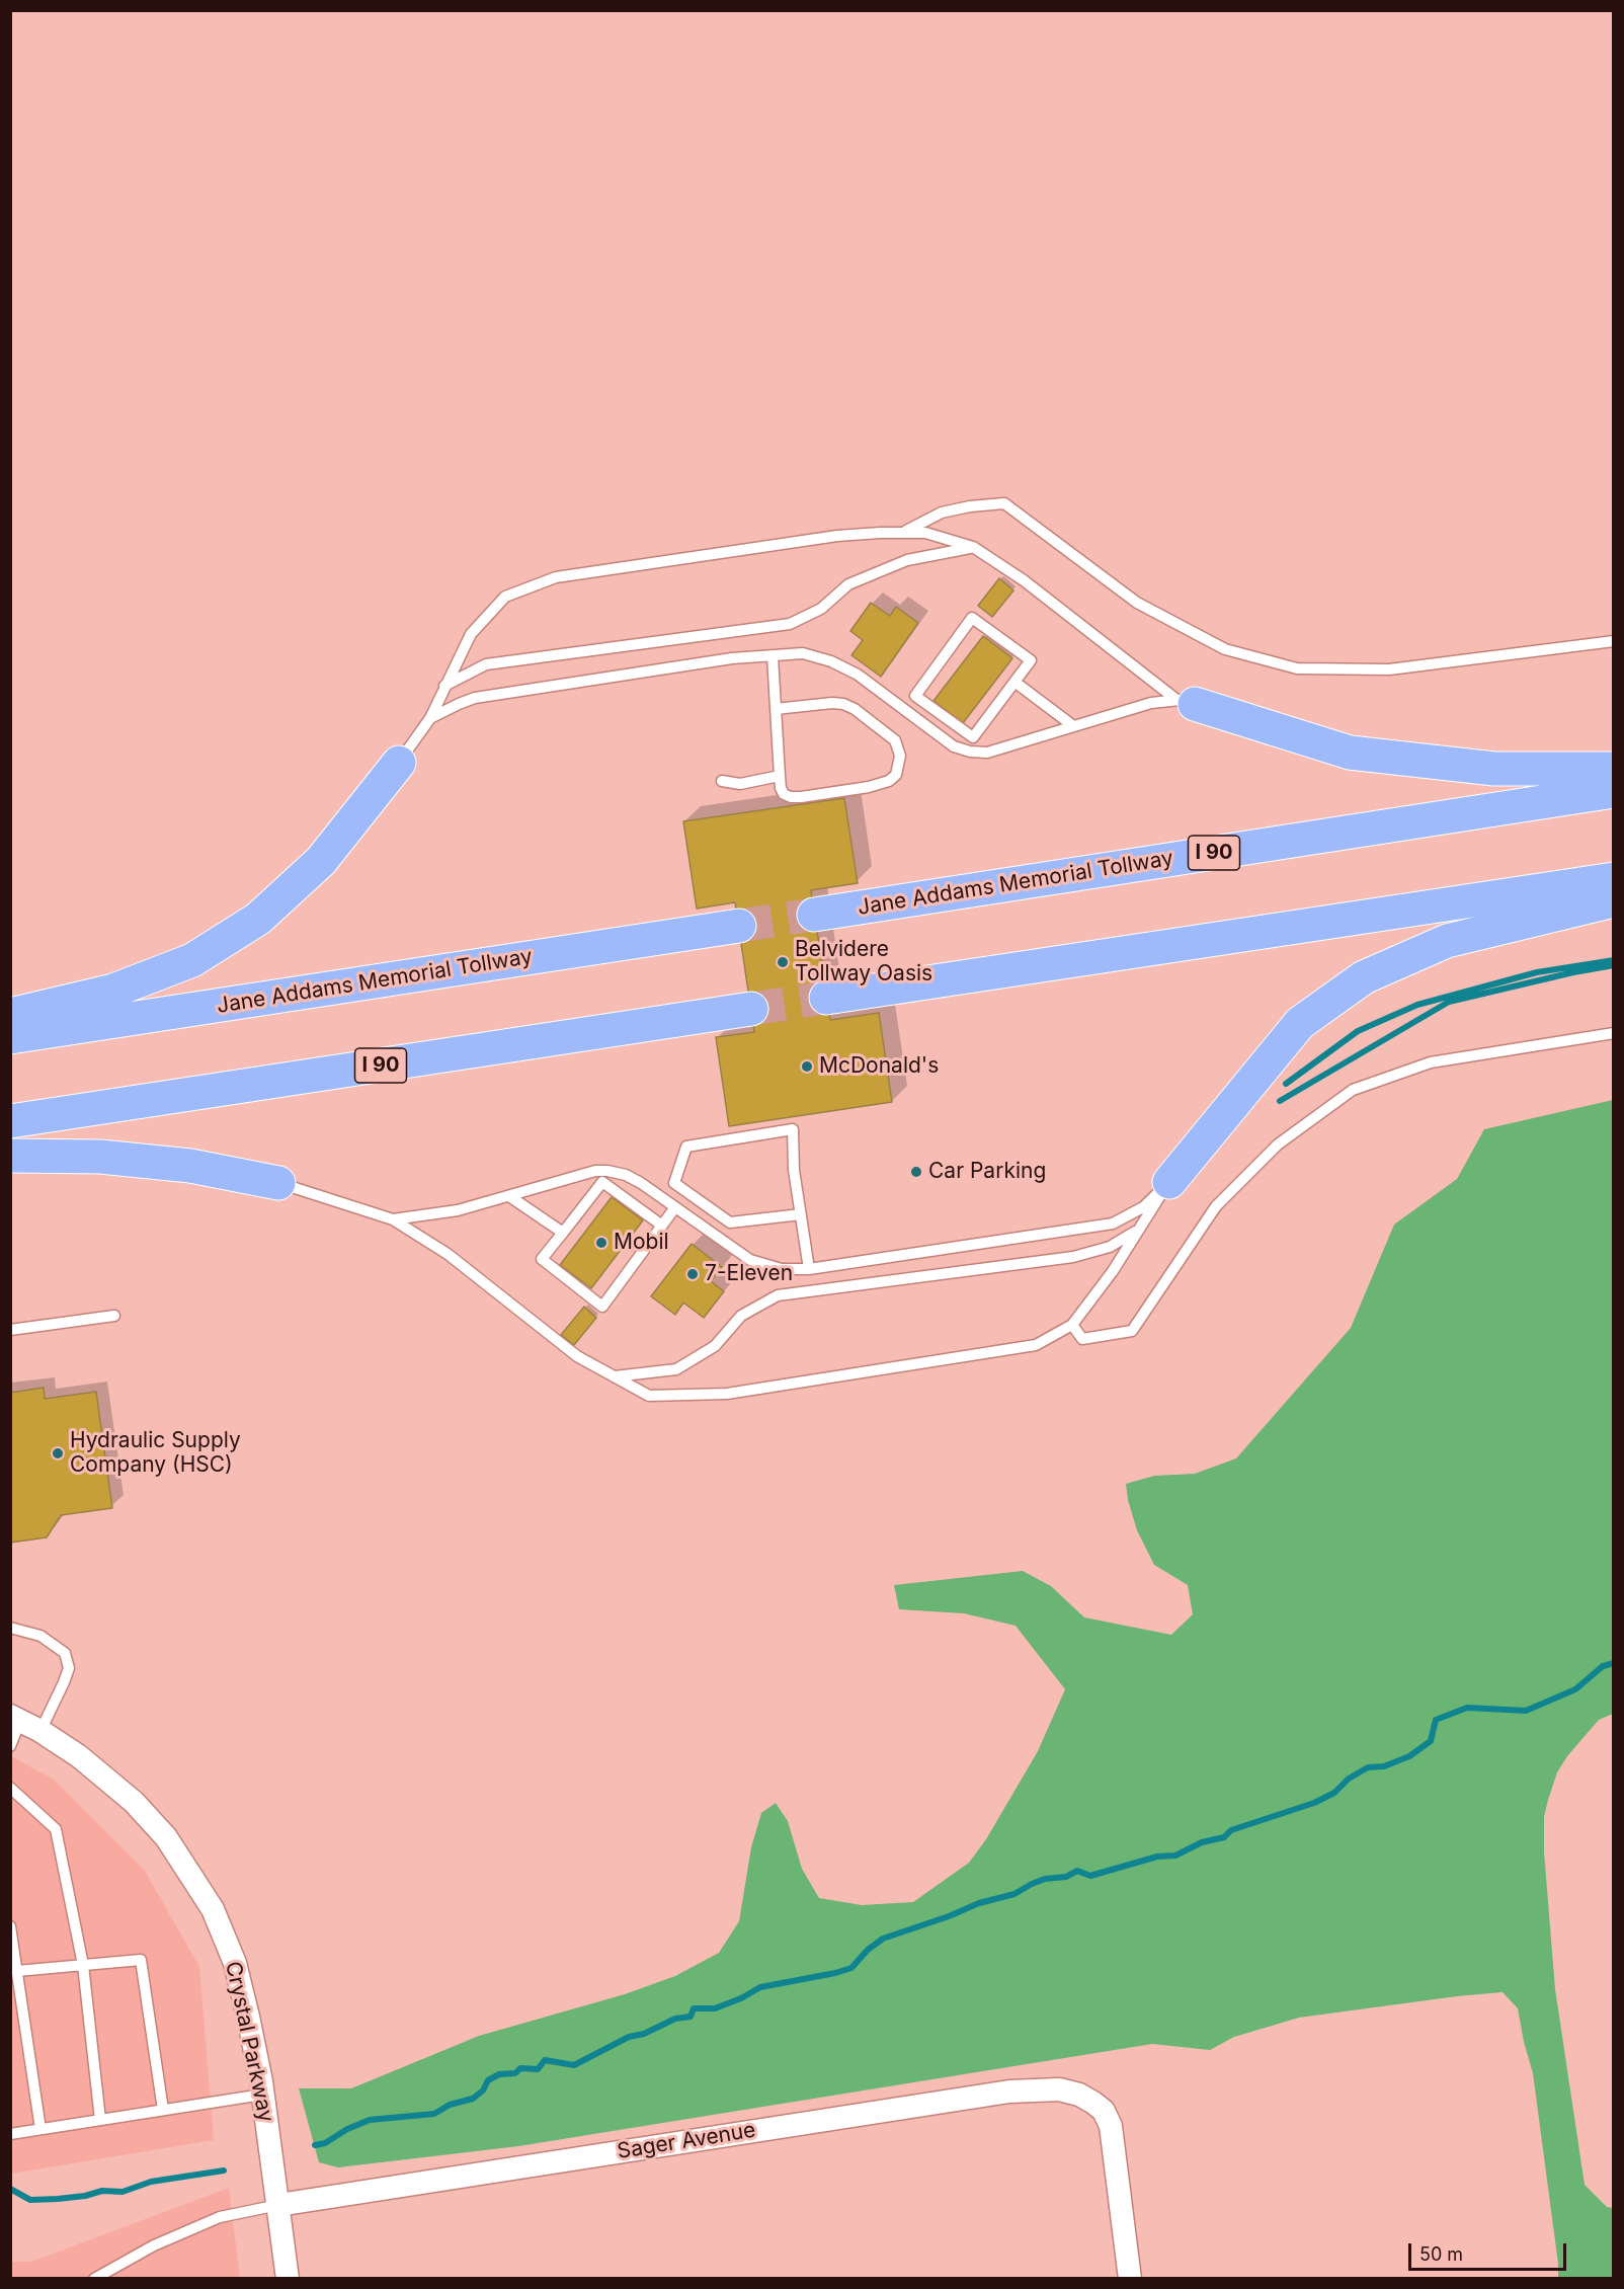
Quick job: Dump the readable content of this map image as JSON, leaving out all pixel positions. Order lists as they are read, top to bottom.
{
  "streets": {
    "highway": ["I 90", "Jane Addams Memorial Tollway"],
    "street": ["Crystal Parkway", "Sager Avenue"]
  },
  "crossings": [
    ["Crystal Parkway", "Sager Avenue"]
  ],
  "places": [
    "Belvidere Tollway Oasis",
    "McDonald's",
    "Car Parking",
    "Mobil",
    "7-Eleven",
    "Hydraulic Supply Company (HSC)"
  ],
  "scale_bar": "50 m"
}
